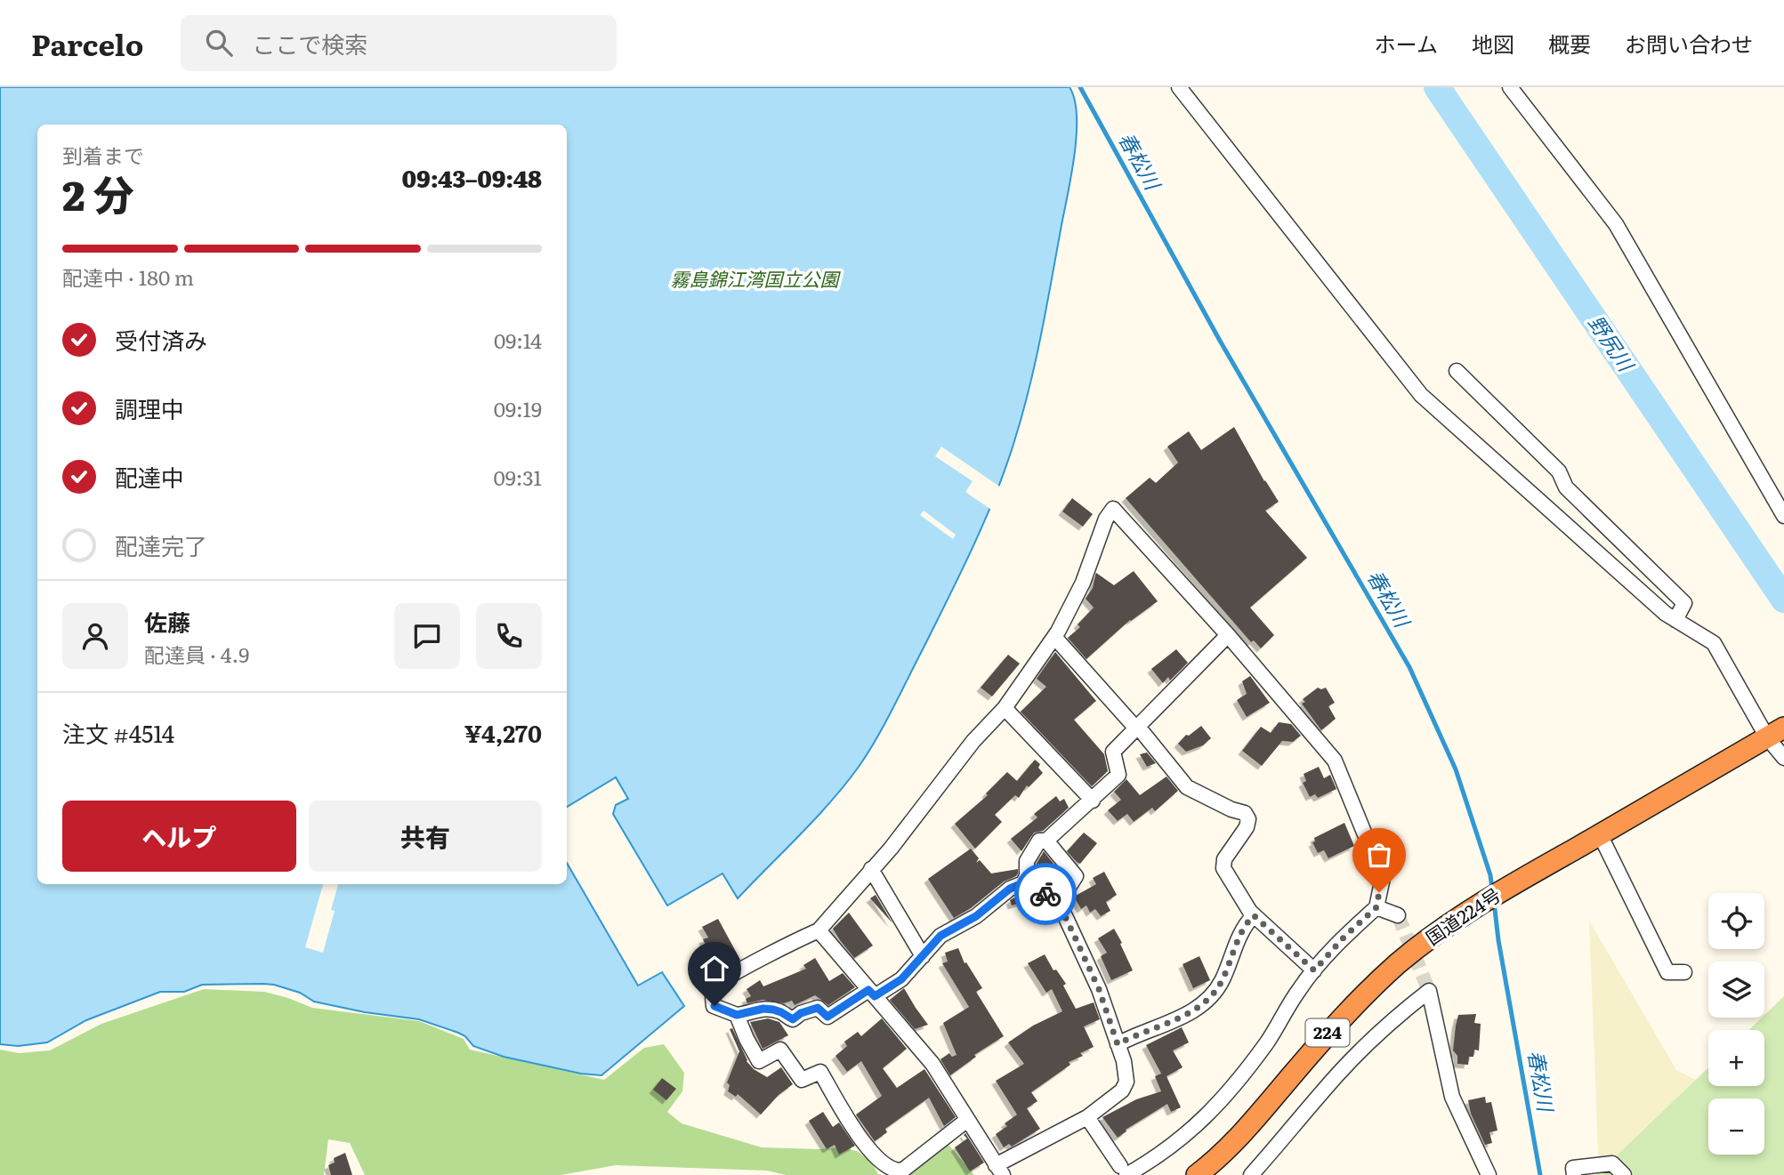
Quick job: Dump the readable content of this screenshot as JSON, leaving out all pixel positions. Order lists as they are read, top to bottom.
{
  "streets": {
    "highway": ["国道224号", "224"]
  },
  "water": ["春松川", "野尻川"],
  "parks": ["霧島錦江湾国立公園"],
  "page": {
    "header": "Parcelo",
    "search": "ここで検索",
    "nav": [
      "ホーム",
      "地図",
      "概要",
      "お問い合わせ"
    ],
    "heading": ["2 分", "到着まで", "09:43–09:48"],
    "panel": [
      "佐藤",
      "配達員 · 4.9",
      "注文 #4514",
      "¥4,270"
    ],
    "bar": "配達中 · 180 m",
    "list": [
      ["受付済み", "09:14"],
      ["調理中", "09:19"],
      ["配達中", "09:31"],
      "配達完了"
    ],
    "buttons": ["ヘルプ", "共有"],
    "map_buttons": ["+", "−"]
  }
}
